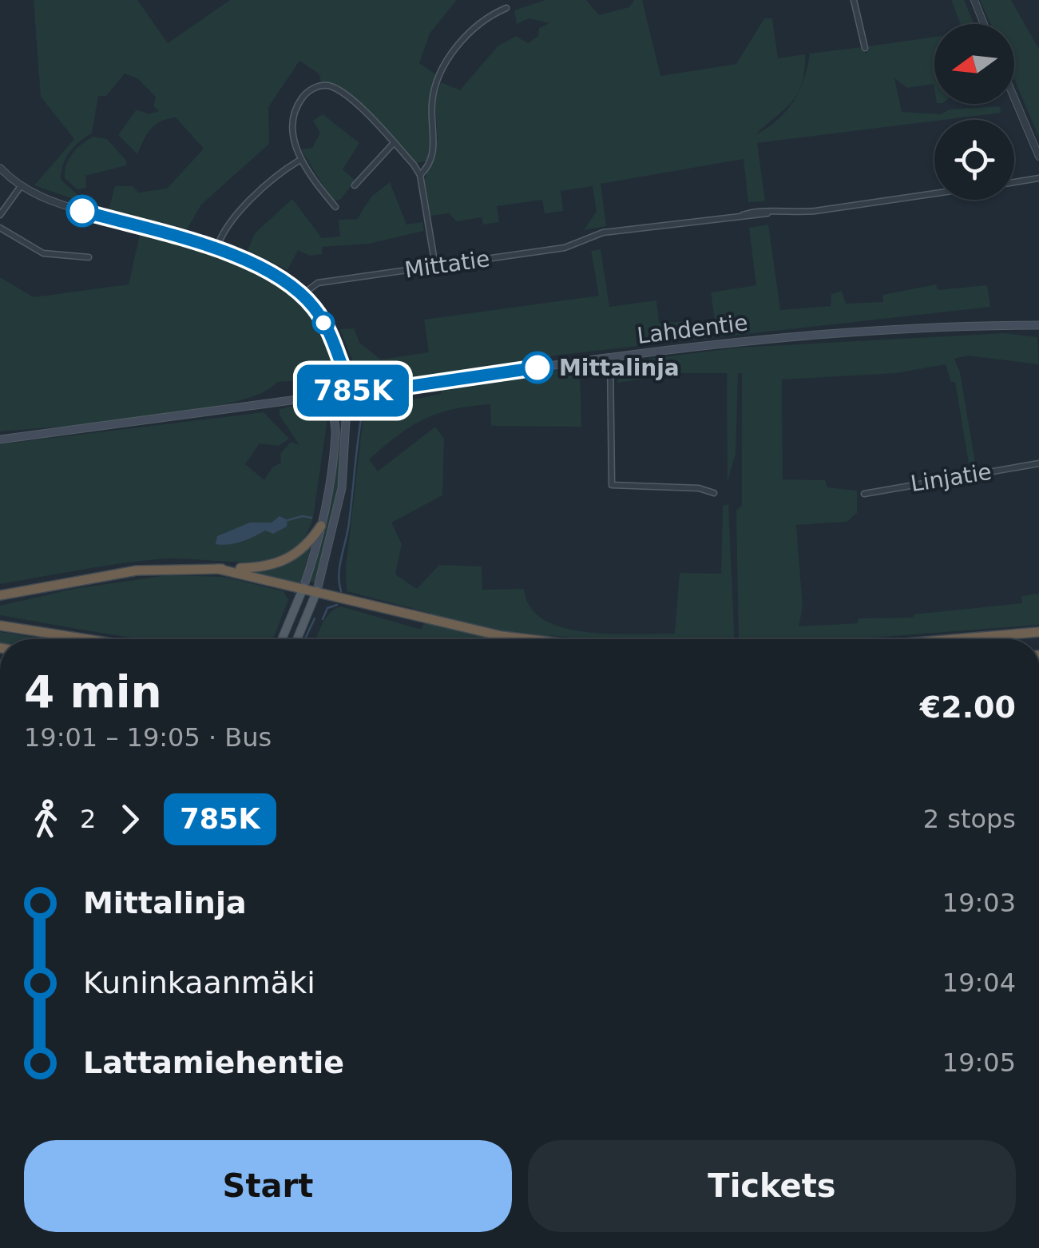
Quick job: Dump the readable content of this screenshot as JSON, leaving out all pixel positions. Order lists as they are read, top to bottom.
{
  "streets": {
    "main road": ["Lahdentie"],
    "street": ["Mittatie", "Linjatie"]
  },
  "places": ["Mittalinja"],
  "lines": ["bus line 785K"],
  "north": "left",
  "page": {
    "on_map": "785K",
    "heading": ["4 min", "19:01 – 19:05 · Bus", "€2.00"],
    "legs": ["2", "785K", "2 stops"],
    "list": [
      {
        "name": "Mittalinja",
        "value": "19:03"
      },
      {
        "name": "Kuninkaanmäki",
        "value": "19:04"
      },
      {
        "name": "Lattamiehentie",
        "value": "19:05"
      }
    ],
    "buttons": ["Start", "Tickets"]
  }
}
